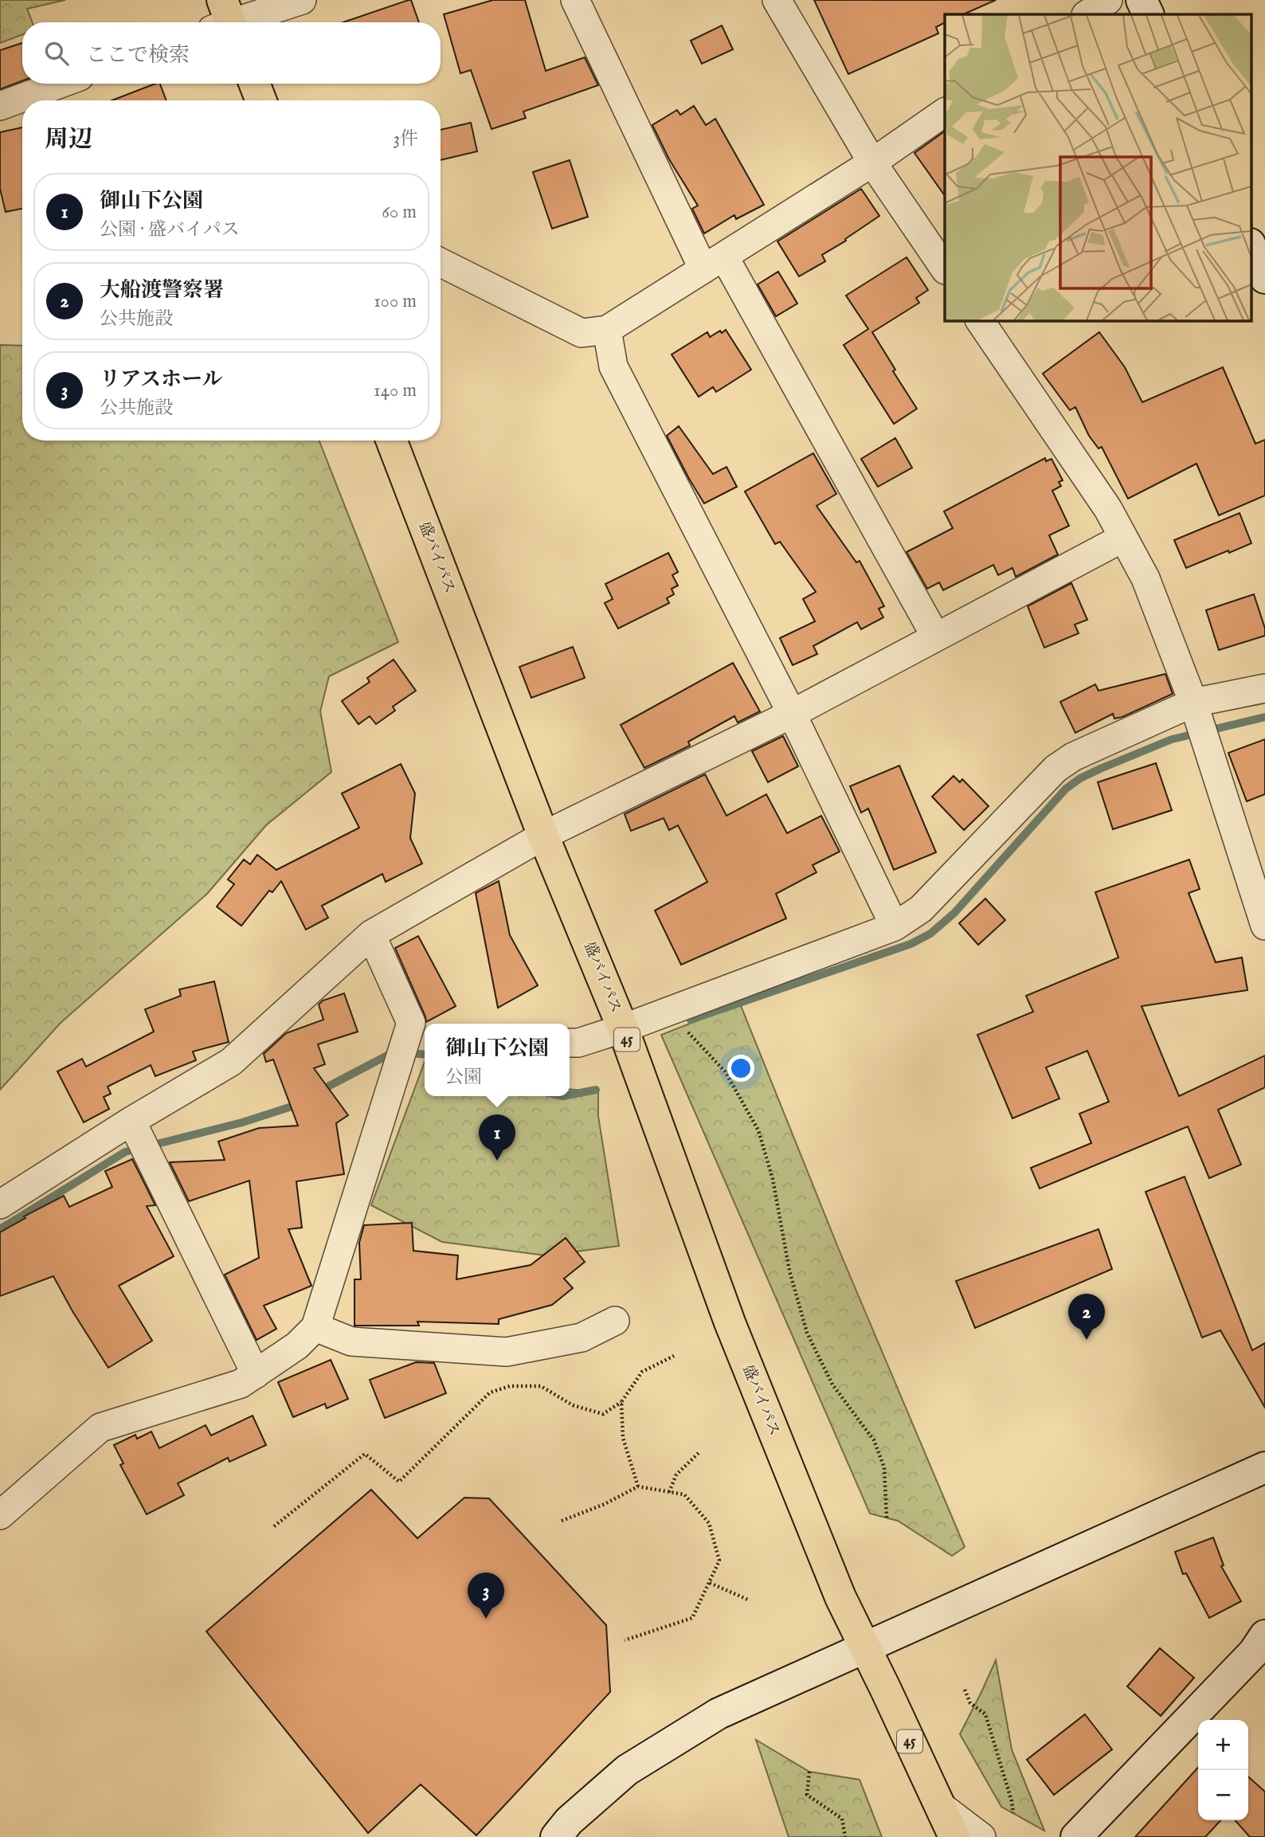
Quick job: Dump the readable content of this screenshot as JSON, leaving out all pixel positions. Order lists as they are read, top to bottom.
{
  "streets": {
    "highway": ["盛バイパス", "45"]
  },
  "crossings": [
    ["盛バイパス", "45"]
  ],
  "page": {
    "search": "ここで検索",
    "heading": ["周辺", "3件"],
    "list": [
      {
        "mark": "1",
        "name": "御山下公園",
        "note": "公園 · 盛バイパス",
        "value": "60 m"
      },
      {
        "mark": "2",
        "name": "大船渡警察署",
        "note": "公共施設",
        "value": "100 m"
      },
      {
        "mark": "3",
        "name": "リアスホール",
        "note": "公共施設",
        "value": "140 m"
      }
    ],
    "popup": ["御山下公園", "公園"],
    "pins": ["1", "2", "3"],
    "map_buttons": ["+", "−"]
  }
}
